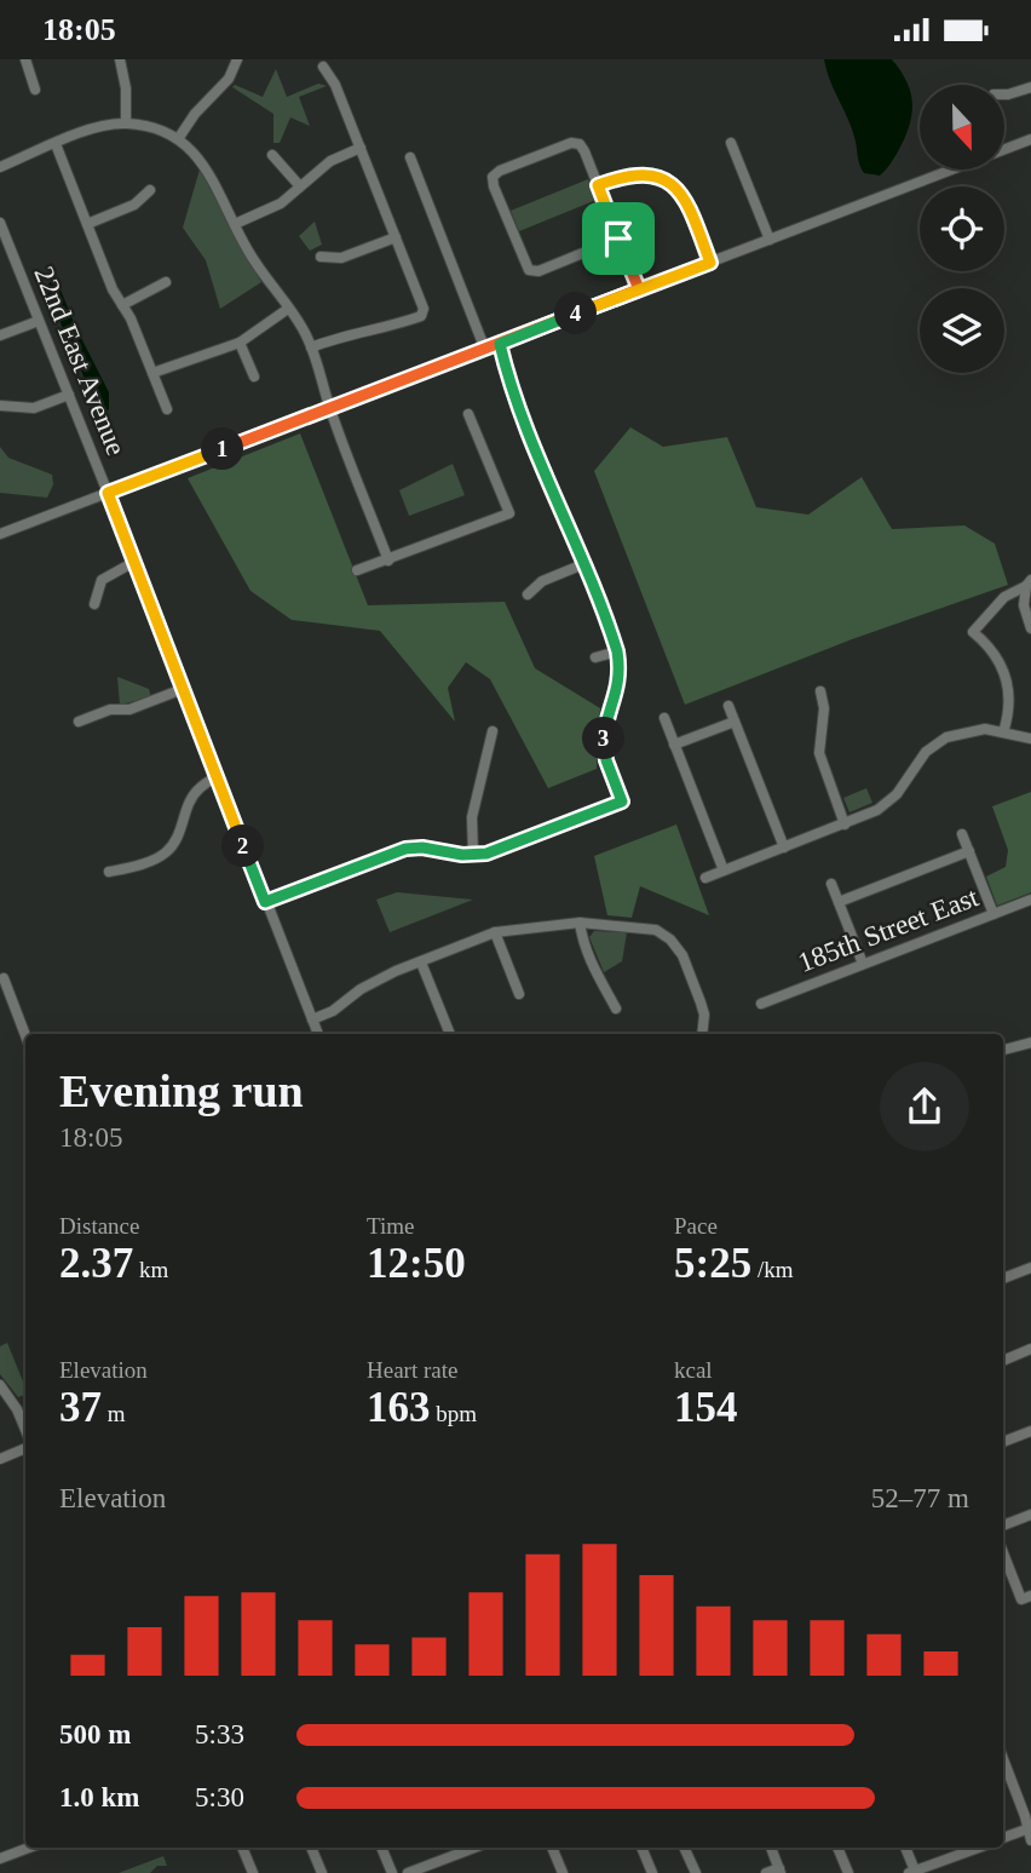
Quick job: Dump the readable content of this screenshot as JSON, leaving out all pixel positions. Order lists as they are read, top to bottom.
{
  "streets": {
    "street": ["22nd East Avenue", "185th Street East"]
  },
  "north": "bottom",
  "page": {
    "status": "18:05",
    "pins": [
      "4",
      "1",
      "3",
      "2"
    ],
    "heading": ["Evening run", "18:05"],
    "stats": [
      ["Distance", "2.37 km"],
      ["Time", "12:50"],
      ["Pace", "5:25 /km"],
      ["Elevation", "37 m"],
      ["Heart rate", "163 bpm"],
      ["kcal", "154"]
    ],
    "chart": ["Elevation", "52–77 m"],
    "list": [
      {
        "name": "500 m",
        "note": "5:33"
      },
      {
        "name": "1.0 km",
        "note": "5:30"
      }
    ]
  }
}
